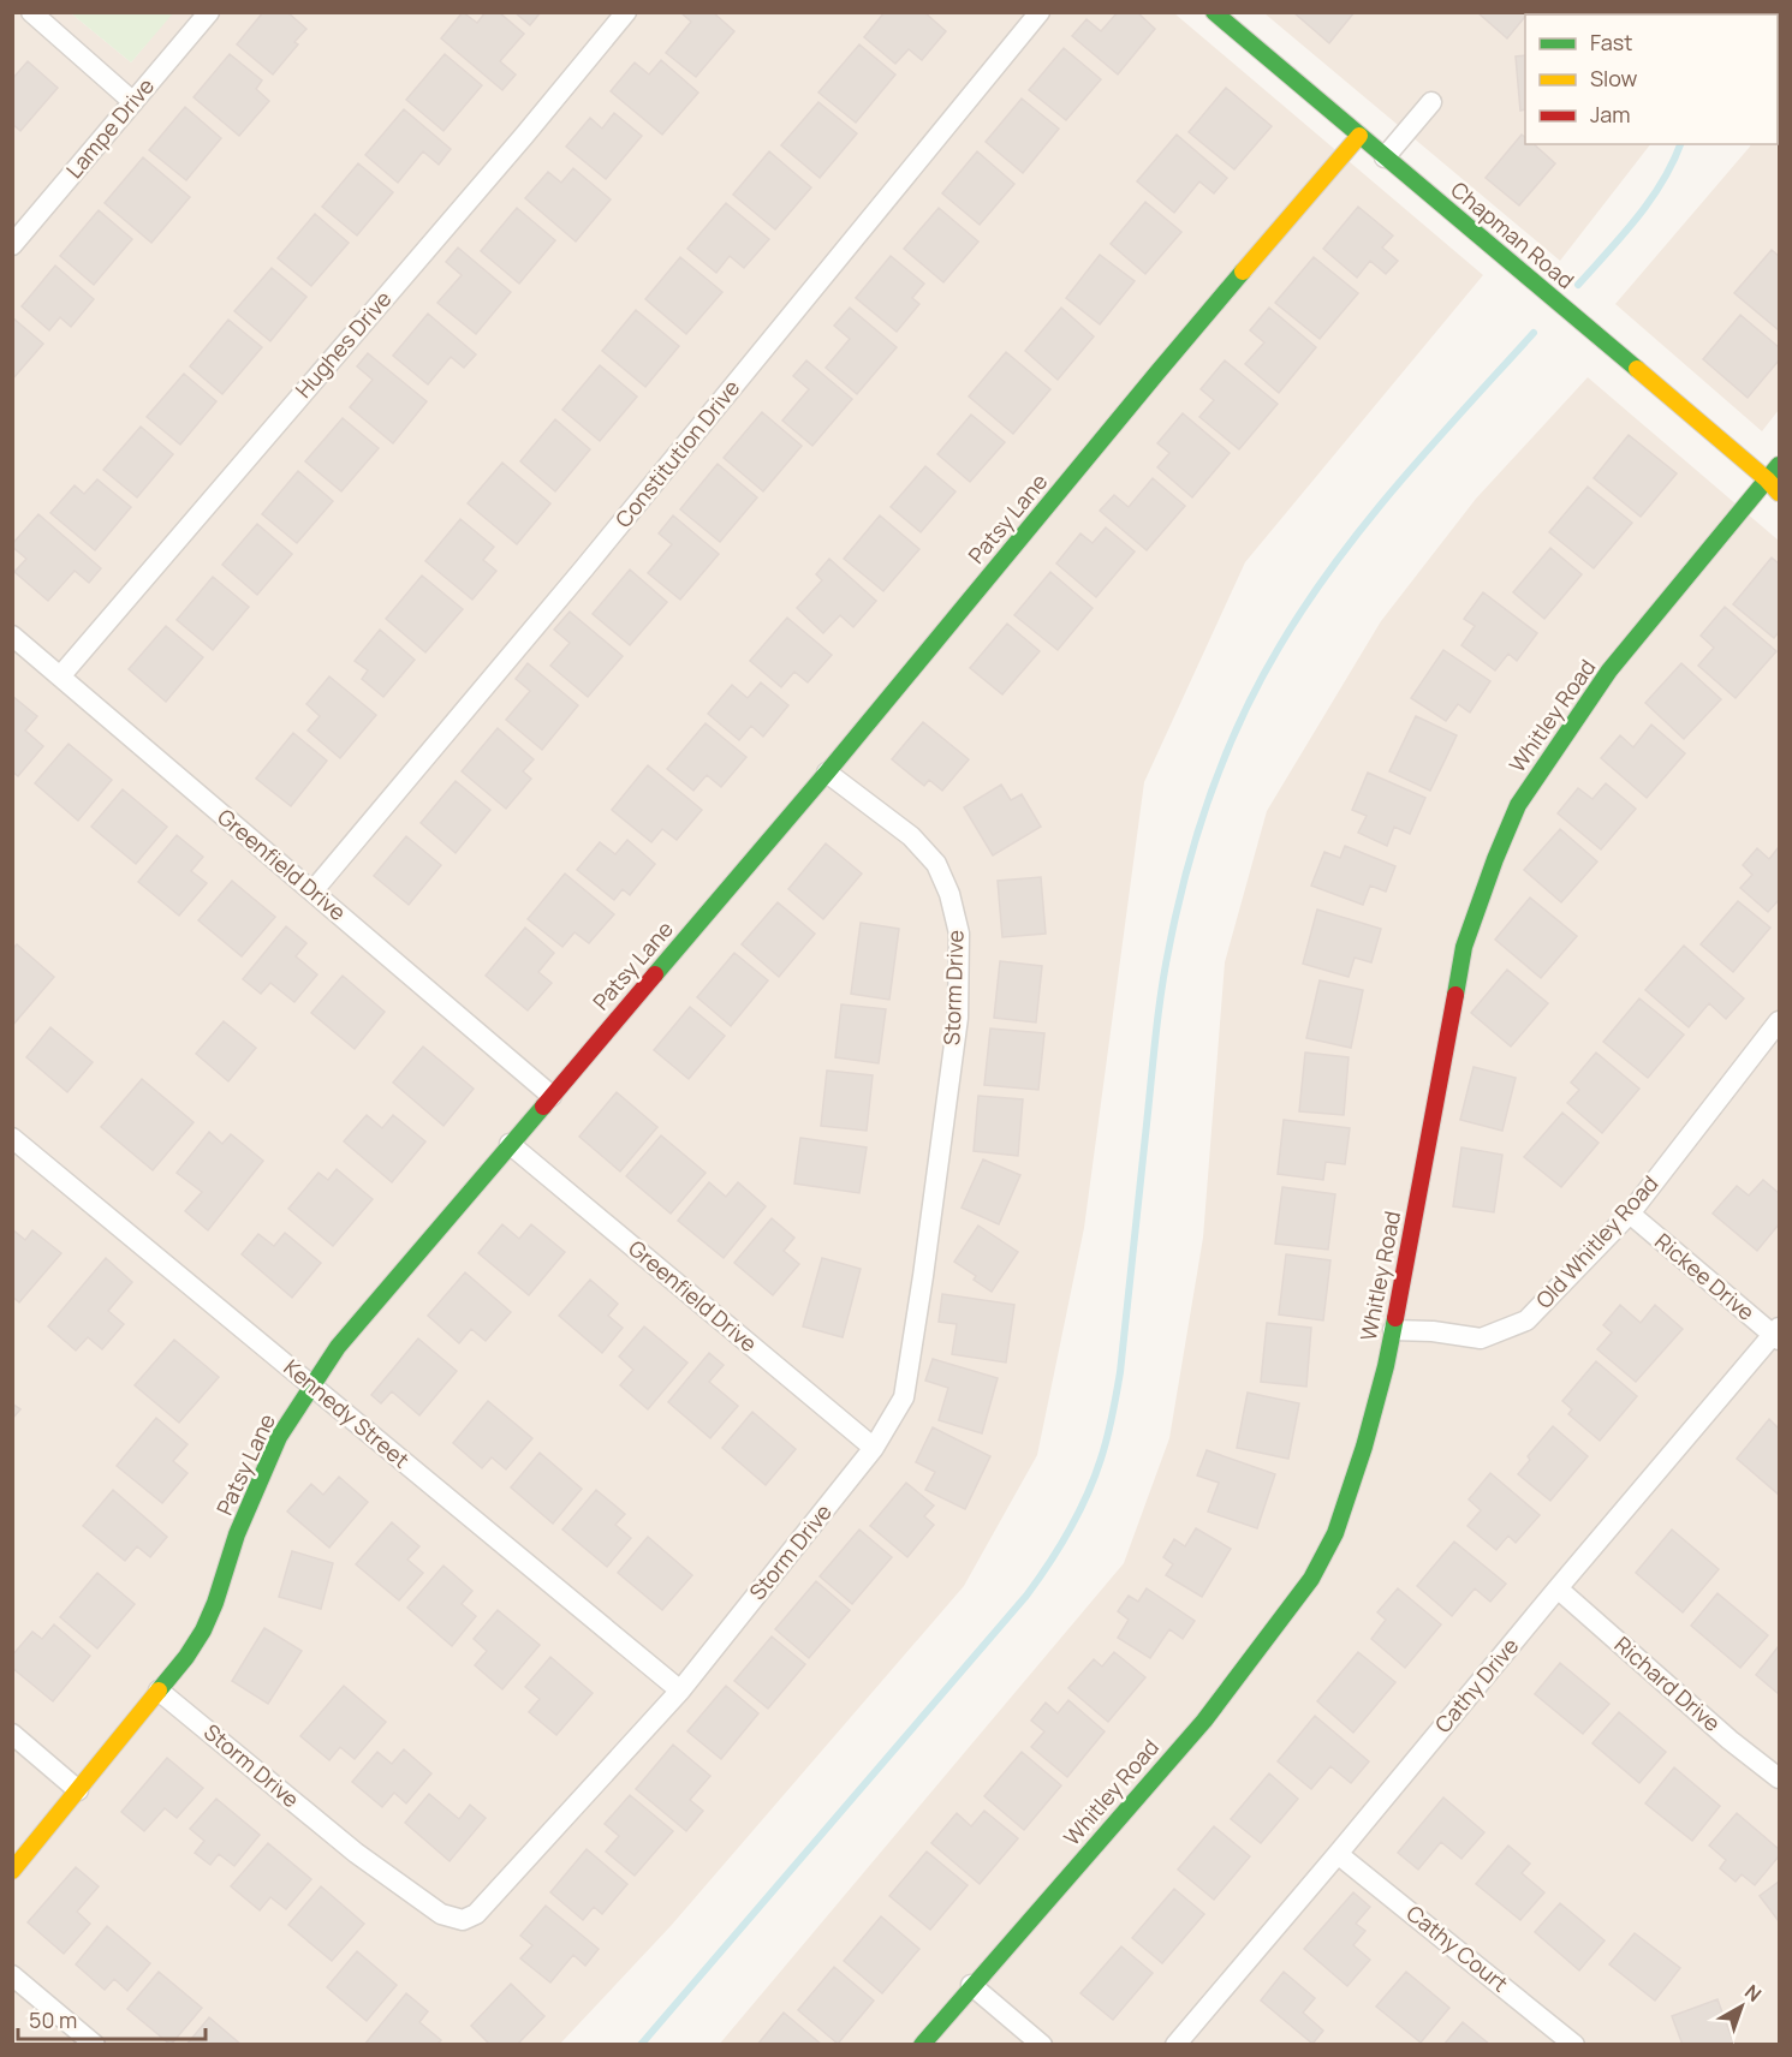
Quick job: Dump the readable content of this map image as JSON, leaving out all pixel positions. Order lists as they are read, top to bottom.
{
  "streets": {
    "street": [
      "Lampe Drive",
      "Chapman Road",
      "Hughes Drive",
      "Constitution Drive",
      "Patsy Lane",
      "Whitley Road",
      "Greenfield Drive",
      "Storm Drive",
      "Old Whitley Road",
      "Rickee Drive",
      "Kennedy Street",
      "Richard Drive",
      "Cathy Drive",
      "Cathy Court"
    ]
  },
  "crossings": [
    ["Chapman Road", "Patsy Lane"],
    ["Chapman Road", "Whitley Road"],
    ["Hughes Drive", "Greenfield Drive"],
    ["Constitution Drive", "Greenfield Drive"],
    ["Patsy Lane", "Greenfield Drive"],
    ["Patsy Lane", "Storm Drive"],
    ["Patsy Lane", "Kennedy Street"],
    ["Whitley Road", "Old Whitley Road"],
    ["Greenfield Drive", "Storm Drive"],
    ["Storm Drive", "Kennedy Street"],
    ["Old Whitley Road", "Rickee Drive"],
    ["Rickee Drive", "Cathy Drive"],
    ["Richard Drive", "Cathy Drive"],
    ["Cathy Drive", "Cathy Court"]
  ],
  "legend": ["Fast", "Slow", "Jam"],
  "scale_bar": "50 m",
  "north": "top right"
}
